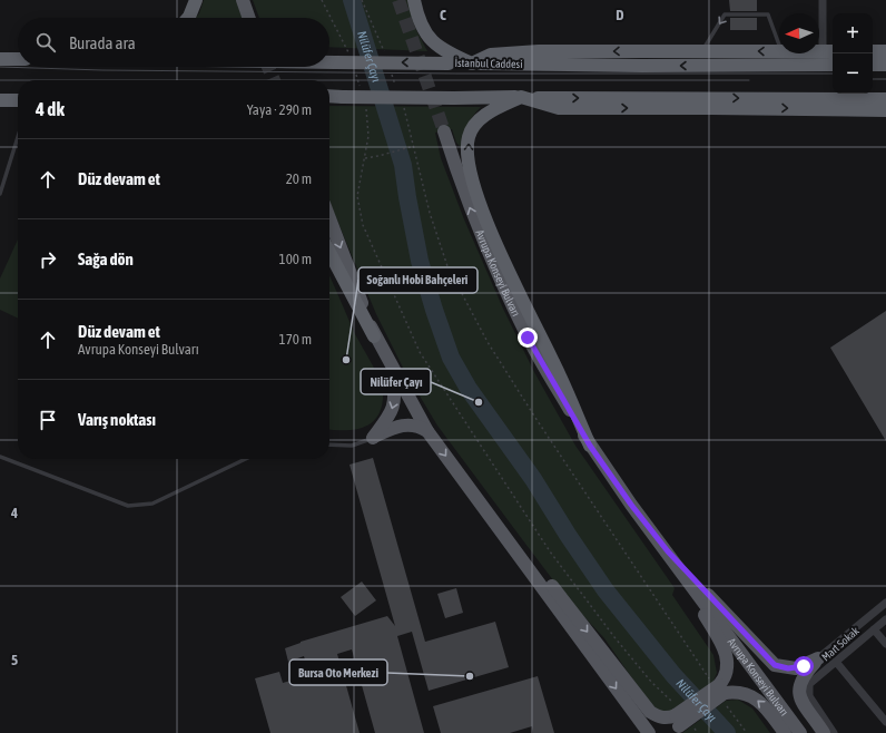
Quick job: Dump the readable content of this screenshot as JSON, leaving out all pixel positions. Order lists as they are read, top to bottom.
{
  "streets": {
    "highway": ["İstanbul Caddesi"],
    "main road": ["Avrupa Konseyi Bulvarı"],
    "street": ["Mart Sokak"]
  },
  "one_way": ["Avrupa Konseyi Bulvarı"],
  "water": ["Nilüfer Çayı"],
  "places": ["Soğanlı Hobi Bahçeleri", "Nilüfer Çayı", "Bursa Oto Merkezi"],
  "north": "left",
  "page": {
    "map_buttons": ["+", "−"],
    "search": "Burada ara",
    "heading": ["4 dk", "Yaya · 290 m"],
    "list": [
      ["Düz devam et", "20 m"],
      ["Sağa dön", "100 m"],
      ["Düz devam et", "Avrupa Konseyi Bulvarı", "170 m"],
      "Varış noktası"
    ]
  },
  "grid": {
    "columns": ["C", "D"],
    "rows": ["4", "5"]
  }
}
